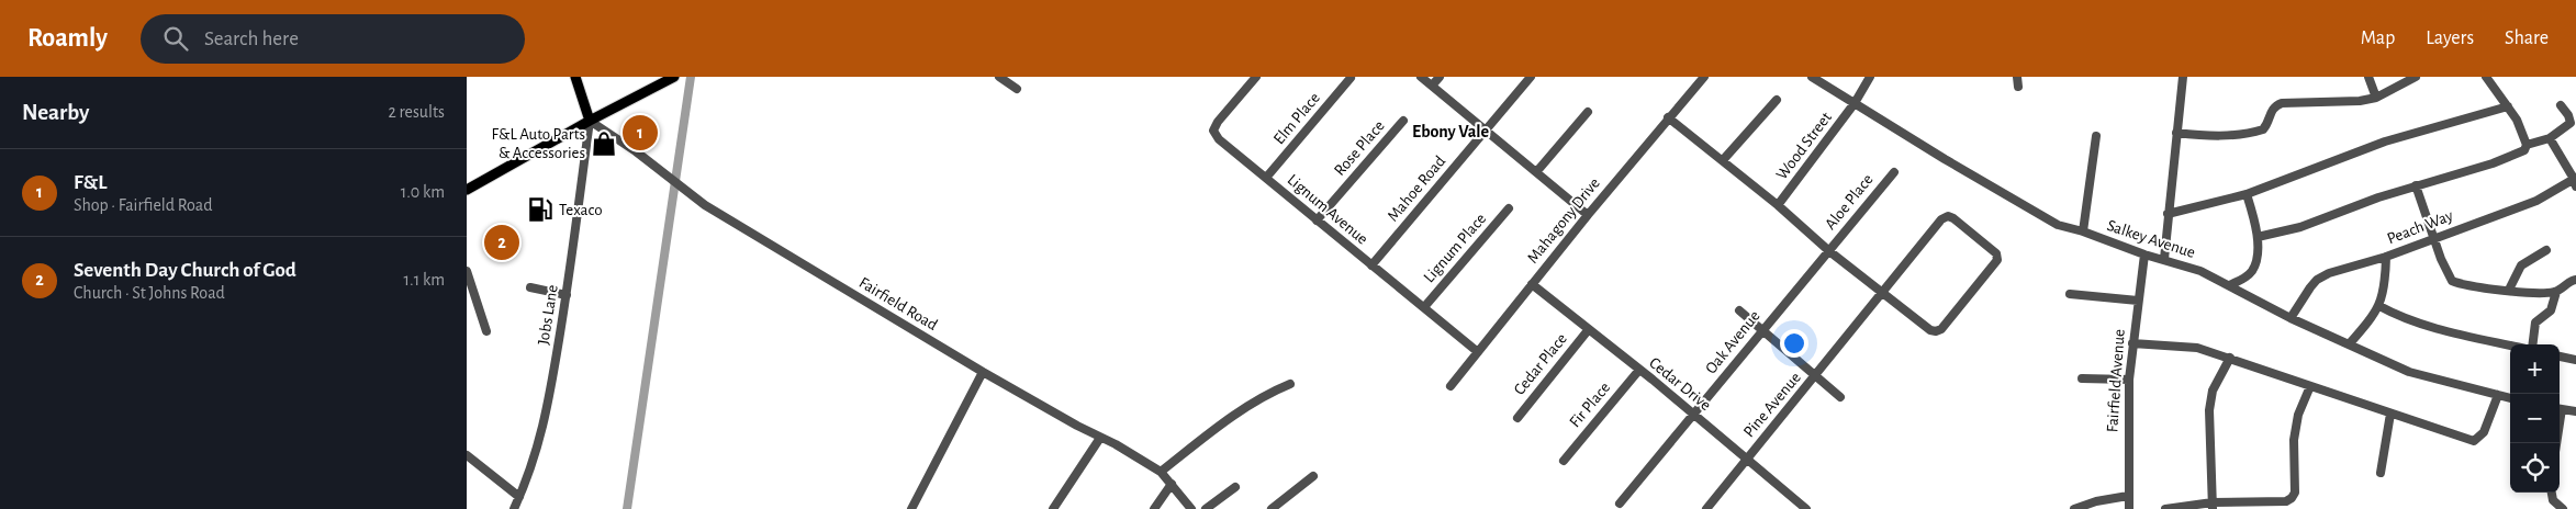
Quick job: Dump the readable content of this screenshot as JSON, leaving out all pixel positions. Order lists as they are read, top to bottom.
{
  "streets": {
    "street": [
      "Elm Place",
      "Wood Street",
      "Rose Place",
      "Mahoe Road",
      "Aloe Place",
      "Lignum Avenue",
      "Mahagony Drive",
      "Peach Way",
      "Salkey Avenue",
      "Lignum Place",
      "Fairfield Road",
      "Jobs Lane",
      "Oak Avenue",
      "Cedar Place",
      "Fairfield Avenue",
      "Cedar Drive",
      "Fir Place",
      "Pine Avenue"
    ]
  },
  "crossings": [
    ["Elm Place", "Lignum Avenue"],
    ["Wood Street", "Salkey Avenue"],
    ["Rose Place", "Lignum Avenue"],
    ["Mahoe Road", "Lignum Avenue"],
    ["Aloe Place", "Oak Avenue"],
    ["Lignum Avenue", "Mahagony Drive"],
    ["Lignum Avenue", "Lignum Place"],
    ["Mahagony Drive", "Cedar Drive"],
    ["Peach Way", "Salkey Avenue"],
    ["Salkey Avenue", "Fairfield Avenue"],
    ["Fairfield Road", "Jobs Lane"],
    ["Oak Avenue", "Cedar Drive"],
    ["Cedar Place", "Cedar Drive"],
    ["Cedar Drive", "Fir Place"],
    ["Cedar Drive", "Pine Avenue"]
  ],
  "districts": ["Ebony Vale"],
  "places": {
    "shop": ["F&L Auto Parts & Accessories"],
    "fuel station": ["Texaco"]
  },
  "page": {
    "header": "Roamly",
    "search": "Search here",
    "nav": ["Map", "Layers", "Share"],
    "heading": ["Nearby", "2 results"],
    "pins": ["1", "2"],
    "list": [
      {
        "mark": "1",
        "name": "F&L",
        "note": "Shop · Fairfield Road",
        "value": "1.0 km"
      },
      {
        "mark": "2",
        "name": "Seventh Day Church of God",
        "note": "Church · St Johns Road",
        "value": "1.1 km"
      }
    ],
    "map_buttons": ["+", "−"]
  }
}
